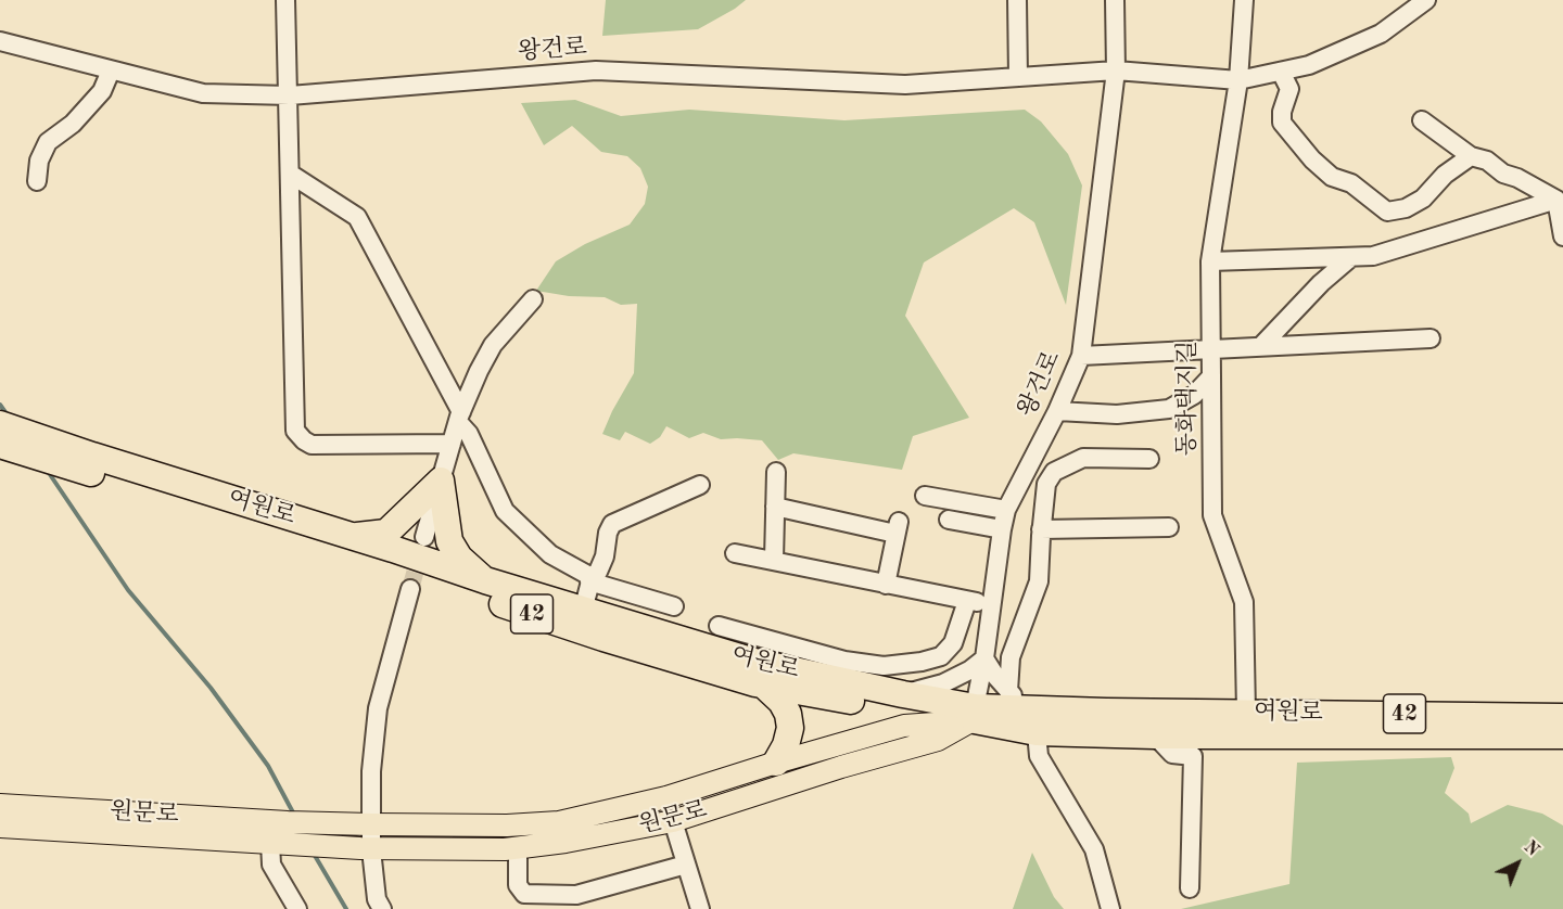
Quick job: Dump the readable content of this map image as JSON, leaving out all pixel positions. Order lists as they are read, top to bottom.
{
  "streets": {
    "highway": ["여원로", "42"],
    "main road": ["원문로"],
    "street": ["왕건로", "동화택지길"]
  },
  "crossings": [
    ["왕건로", "여원로"],
    ["왕건로", "원문로"],
    ["동화택지길", "여원로"],
    ["여원로", "원문로"]
  ],
  "north": "top right"
}
